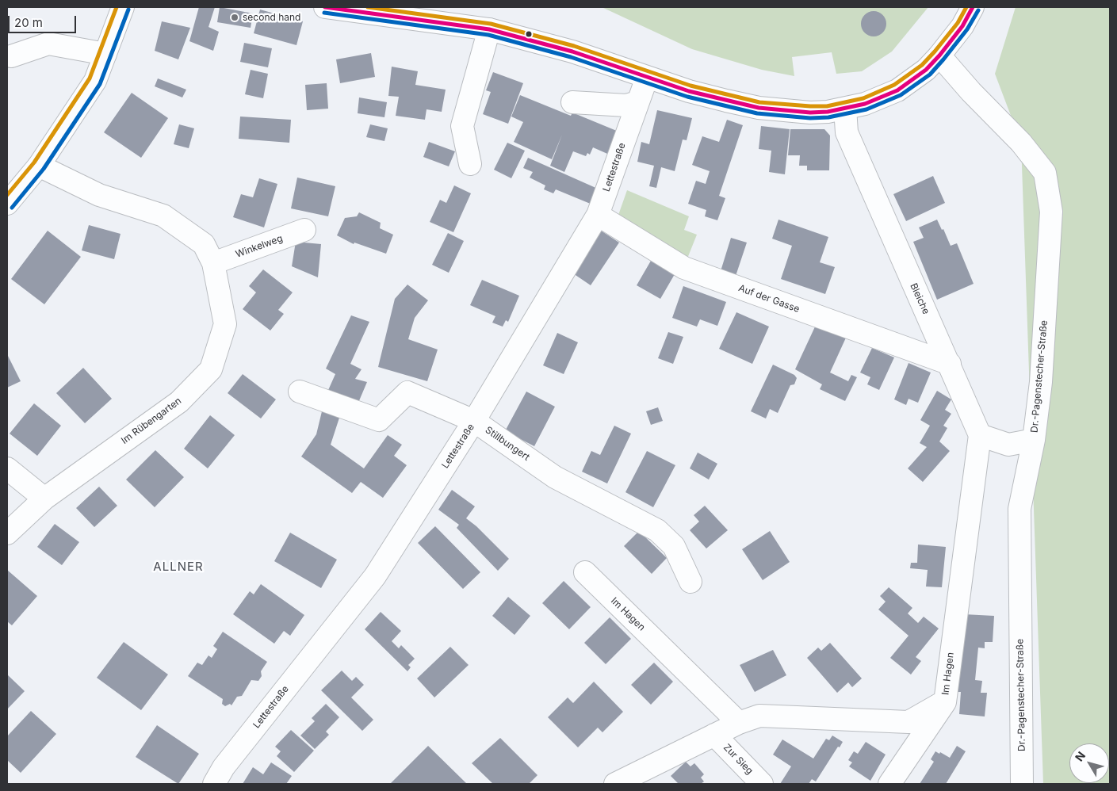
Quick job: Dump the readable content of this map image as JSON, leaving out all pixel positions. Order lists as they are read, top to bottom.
{
  "streets": {
    "street": [
      "Lettestraße",
      "Winkelweg",
      "Auf der Gasse",
      "Bleiche",
      "Dr.-Pagenstecher-Straße",
      "Im Rübengarten",
      "Stillbungert",
      "Im Hagen",
      "Zur Sieg"
    ]
  },
  "crossings": [
    ["Lettestraße", "Auf der Gasse"],
    ["Lettestraße", "Stillbungert"],
    ["Winkelweg", "Im Rübengarten"],
    ["Auf der Gasse", "Bleiche"],
    ["Bleiche", "Im Hagen"],
    ["Im Hagen", "Zur Sieg"]
  ],
  "districts": ["ALLNER"],
  "places": ["second hand"],
  "scale_bar": "20 m",
  "north": "top left"
}
